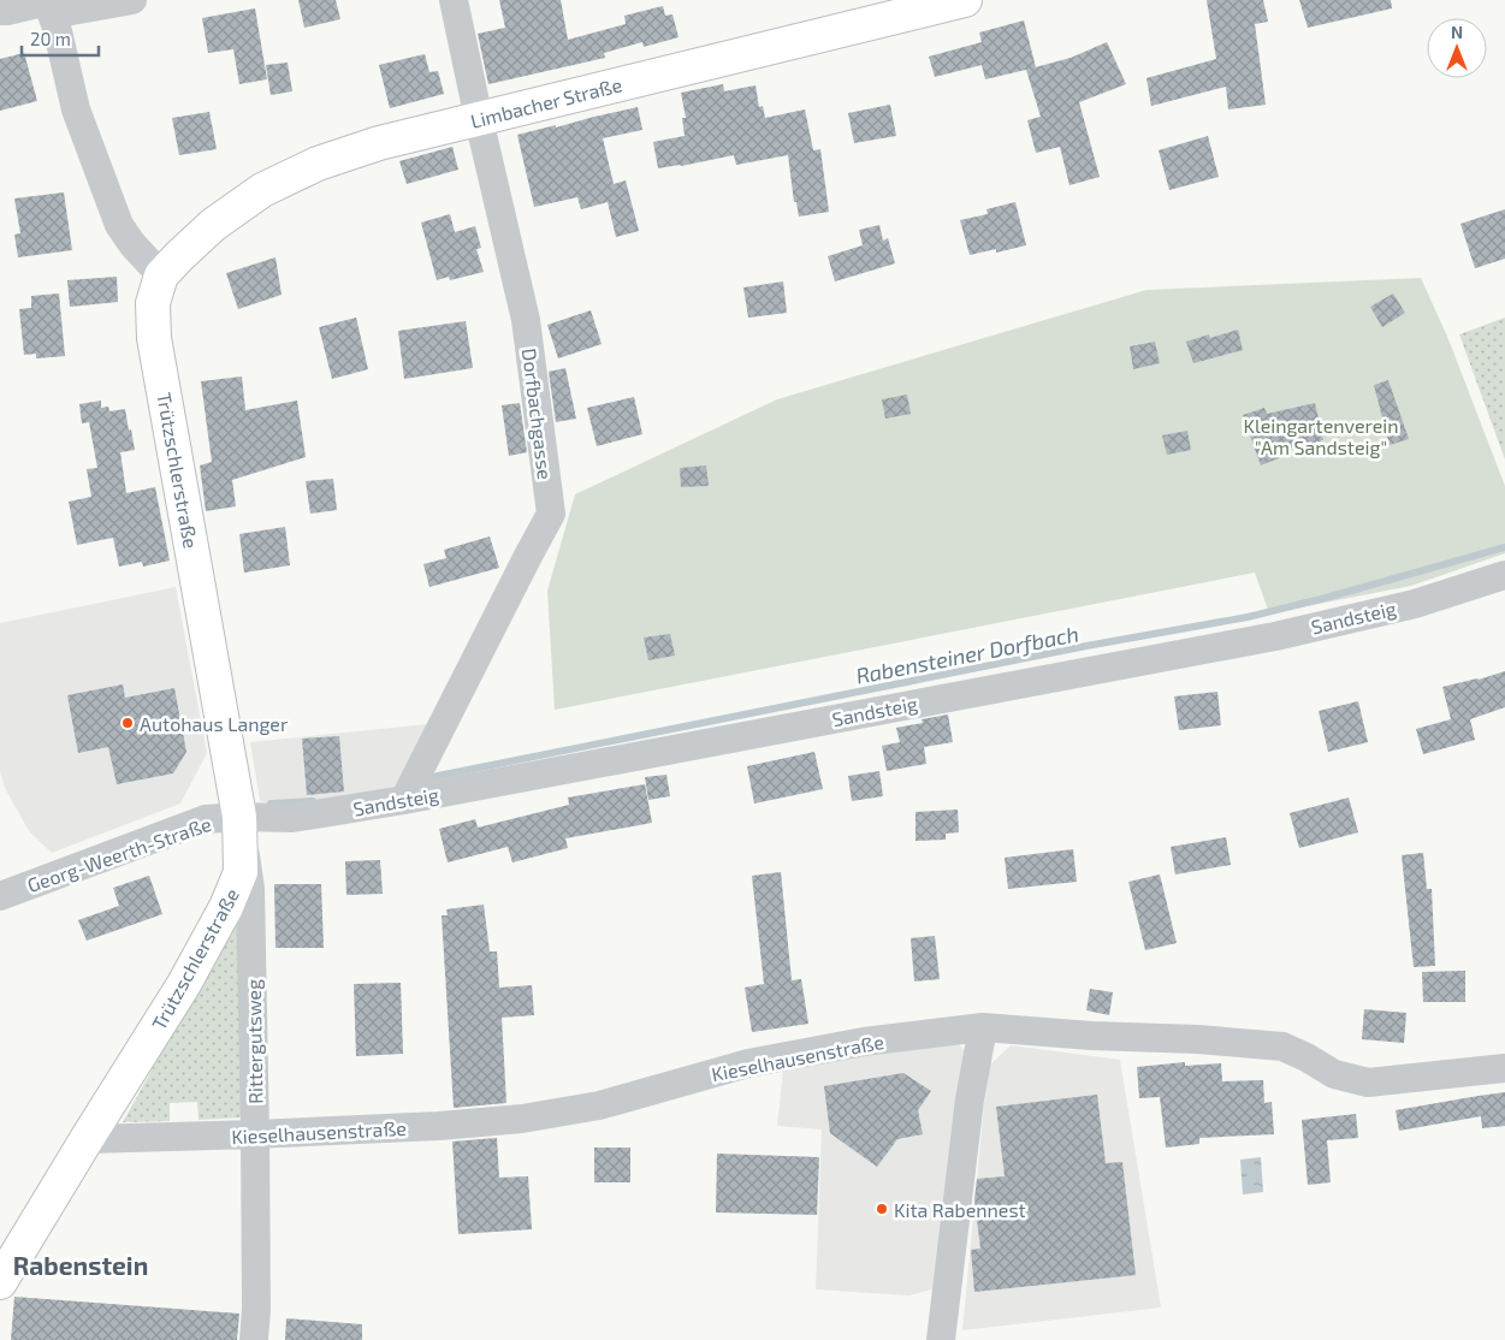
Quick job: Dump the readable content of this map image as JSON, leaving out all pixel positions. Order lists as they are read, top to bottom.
{
  "streets": {
    "street": [
      "Limbacher Straße",
      "Dorfbachgasse",
      "Trützschlerstraße",
      "Sandsteig",
      "Georg-Weerth-Straße",
      "Rittergutsweg",
      "Kieselhausenstraße"
    ]
  },
  "crossings": [
    ["Limbacher Straße", "Dorfbachgasse"],
    ["Limbacher Straße", "Trützschlerstraße"],
    ["Dorfbachgasse", "Sandsteig"],
    ["Trützschlerstraße", "Sandsteig"],
    ["Trützschlerstraße", "Georg-Weerth-Straße"],
    ["Trützschlerstraße", "Rittergutsweg"],
    ["Trützschlerstraße", "Kieselhausenstraße"],
    ["Sandsteig", "Georg-Weerth-Straße"],
    ["Sandsteig", "Rittergutsweg"],
    ["Georg-Weerth-Straße", "Rittergutsweg"],
    ["Rittergutsweg", "Kieselhausenstraße"]
  ],
  "districts": ["Rabenstein"],
  "water": ["Rabensteiner Dorfbach"],
  "parks": ["Kleingartenverein \"Am Sandsteig\""],
  "places": ["Autohaus Langer", "Kita Rabennest"],
  "scale_bar": "20 m",
  "north": "top"
}
